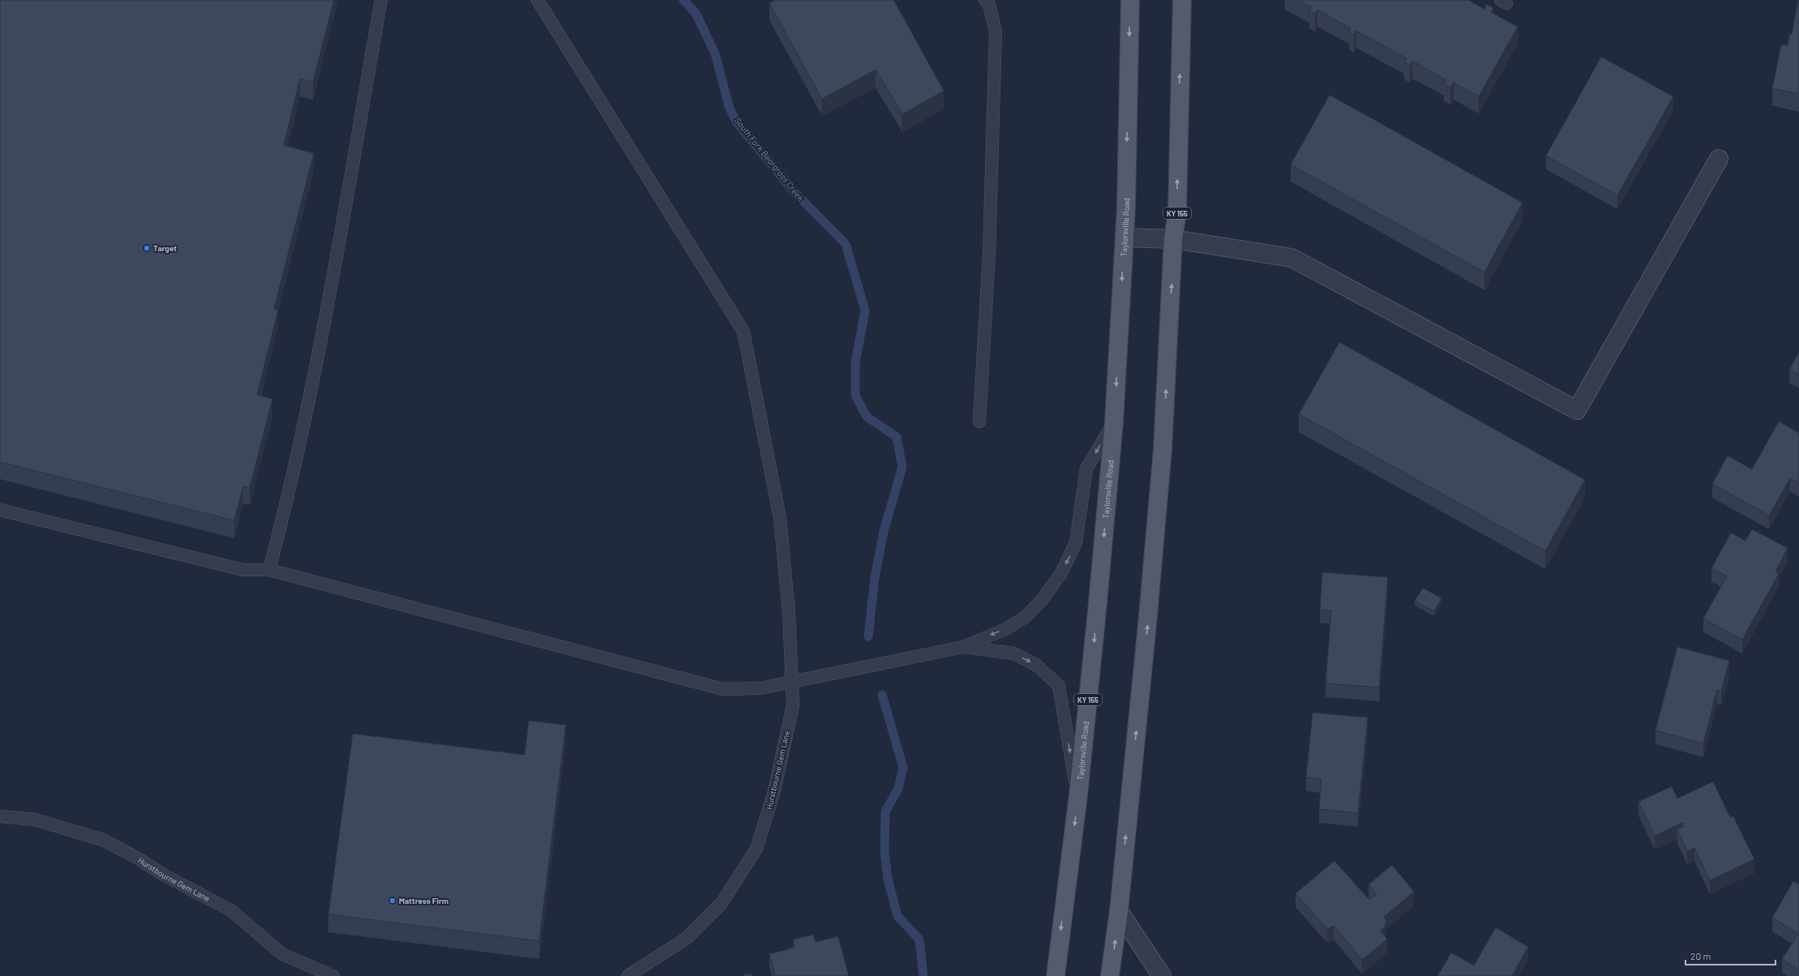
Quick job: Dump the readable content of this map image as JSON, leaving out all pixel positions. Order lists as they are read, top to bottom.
{
  "streets": {
    "main road": ["KY 155", "Taylorsville Road"],
    "lane": ["Hurstbourne Gem Lane"]
  },
  "water": ["South Fork Beargrass Creek"],
  "places": ["Target", "Mattress Firm"],
  "scale_bar": "20 m"
}
